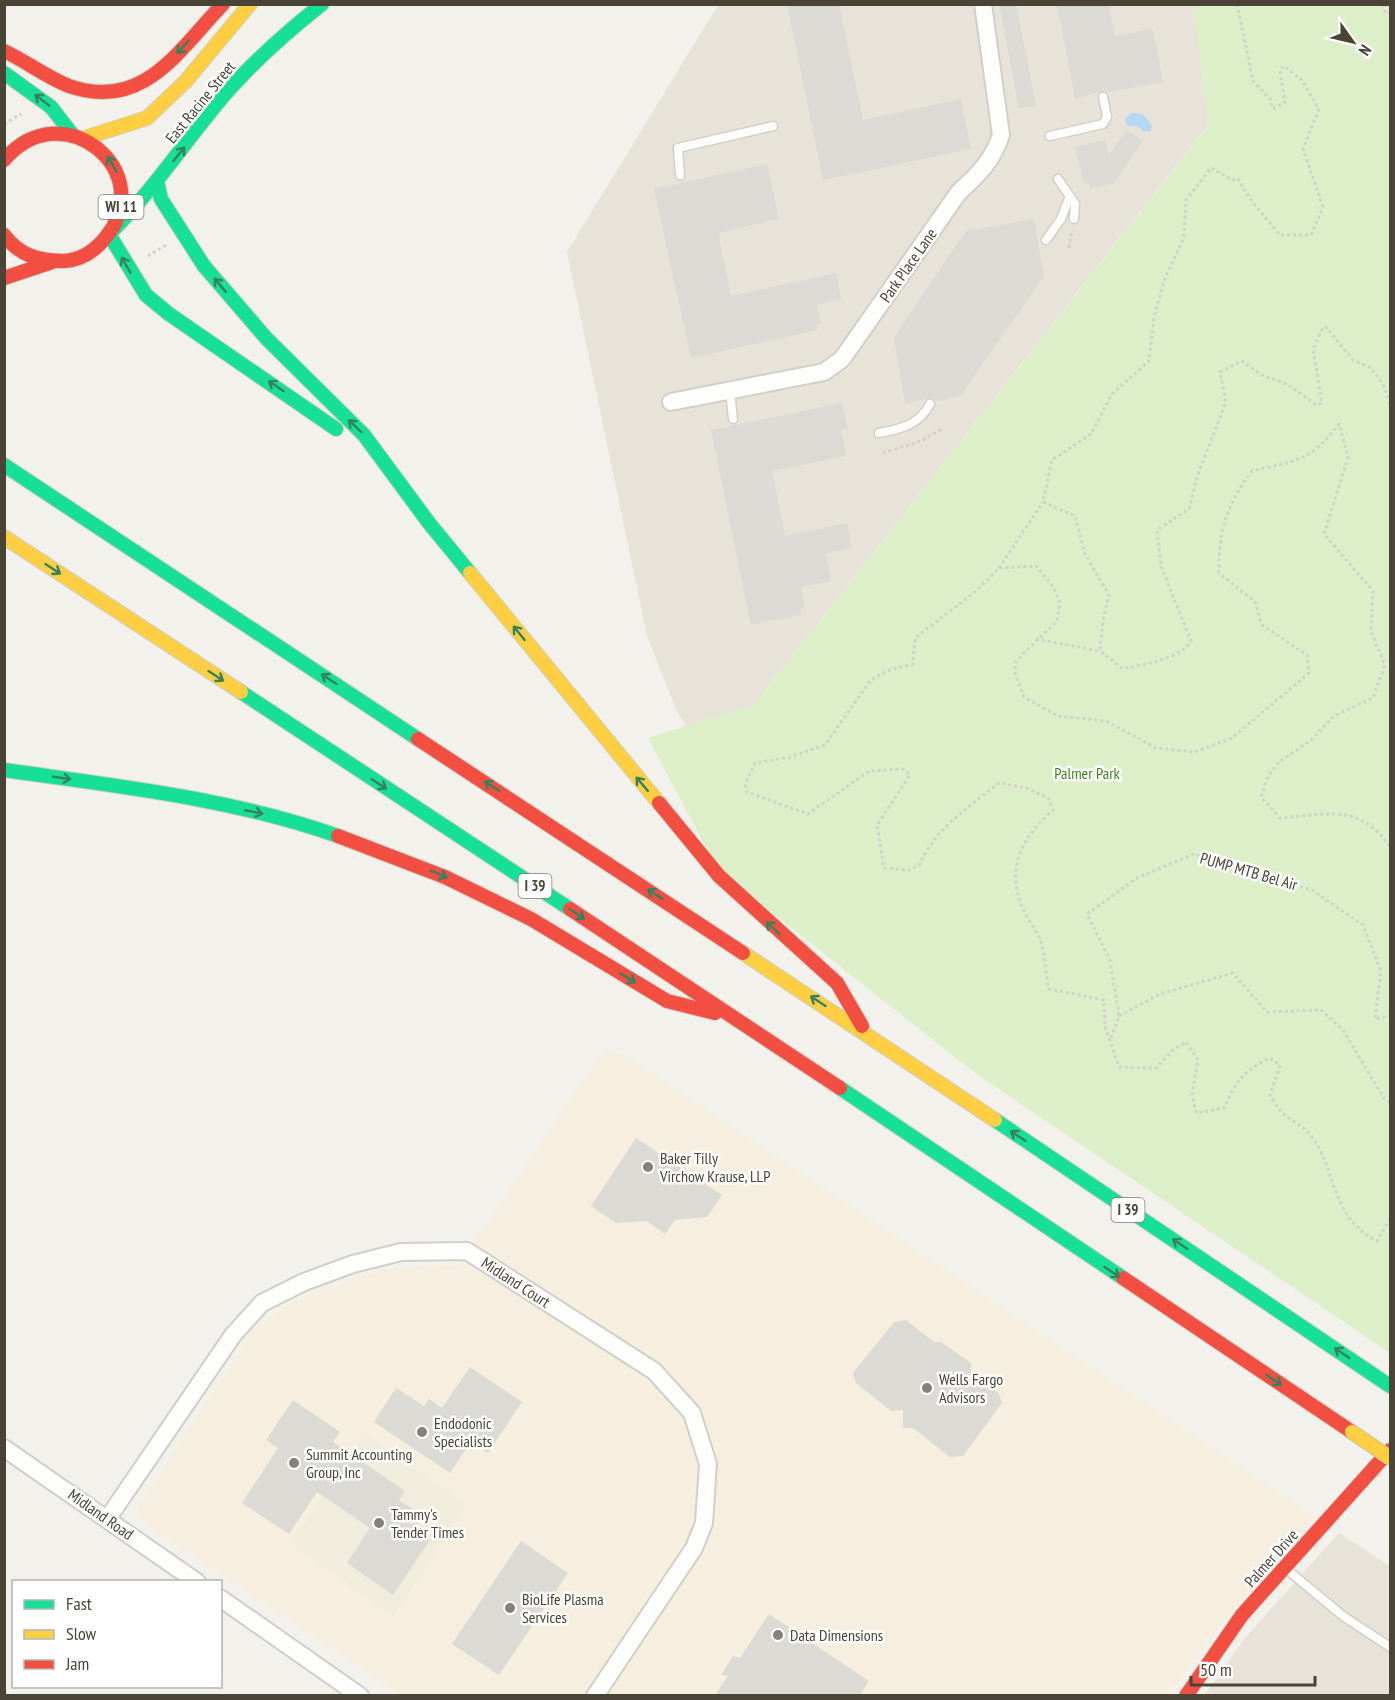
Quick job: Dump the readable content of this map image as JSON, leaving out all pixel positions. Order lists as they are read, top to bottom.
{
  "streets": {
    "main road": [
      "East Racine Street",
      "WI 11",
      "I 39",
      "Palmer Drive"
    ],
    "street": ["Park Place Lane", "Midland Court", "Midland Road"],
    "path": ["PUMP MTB Bel Air"]
  },
  "crossings": [
    ["East Racine Street", "WI 11"],
    ["Midland Court", "Midland Road"]
  ],
  "parks": ["Palmer Park"],
  "places": [
    "Baker Tilly Virchow Krause, LLP",
    "Wells Fargo Advisors",
    "Endodonic Specialists",
    "Summit Accounting Group, Inc",
    "Tammy's Tender Times",
    "BioLife Plasma Services",
    "Data Dimensions"
  ],
  "legend": ["Fast", "Slow", "Jam"],
  "scale_bar": "50 m",
  "north": "bottom right"
}
